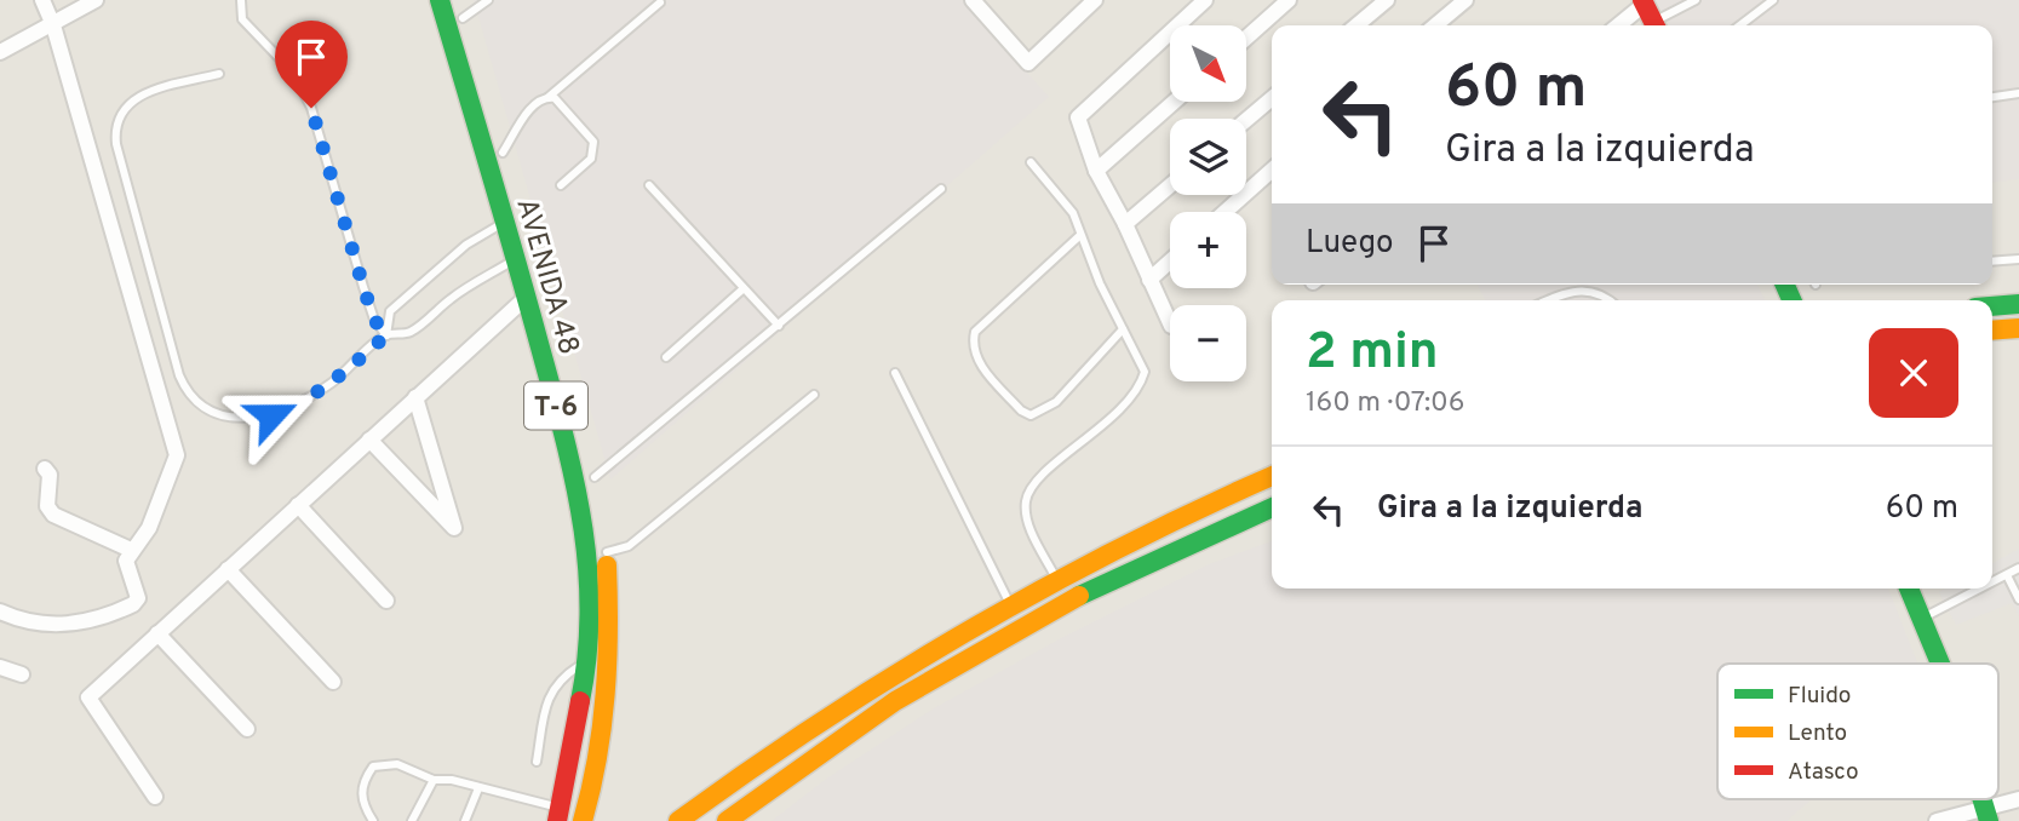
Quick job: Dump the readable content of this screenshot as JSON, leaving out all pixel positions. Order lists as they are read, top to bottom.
{
  "streets": {
    "main road": ["AVENIDA 48", "T-6"]
  },
  "legend": ["Fluido", "Lento", "Atasco"],
  "north": "bottom right",
  "page": {
    "map_buttons": ["+", "−"],
    "turn": ["60 m", "Gira a la izquierda"],
    "then": "Luego",
    "heading": ["2 min", "160 m · 07:06"],
    "list": [
      {
        "name": "Gira a la izquierda",
        "value": "60 m"
      }
    ]
  }
}
